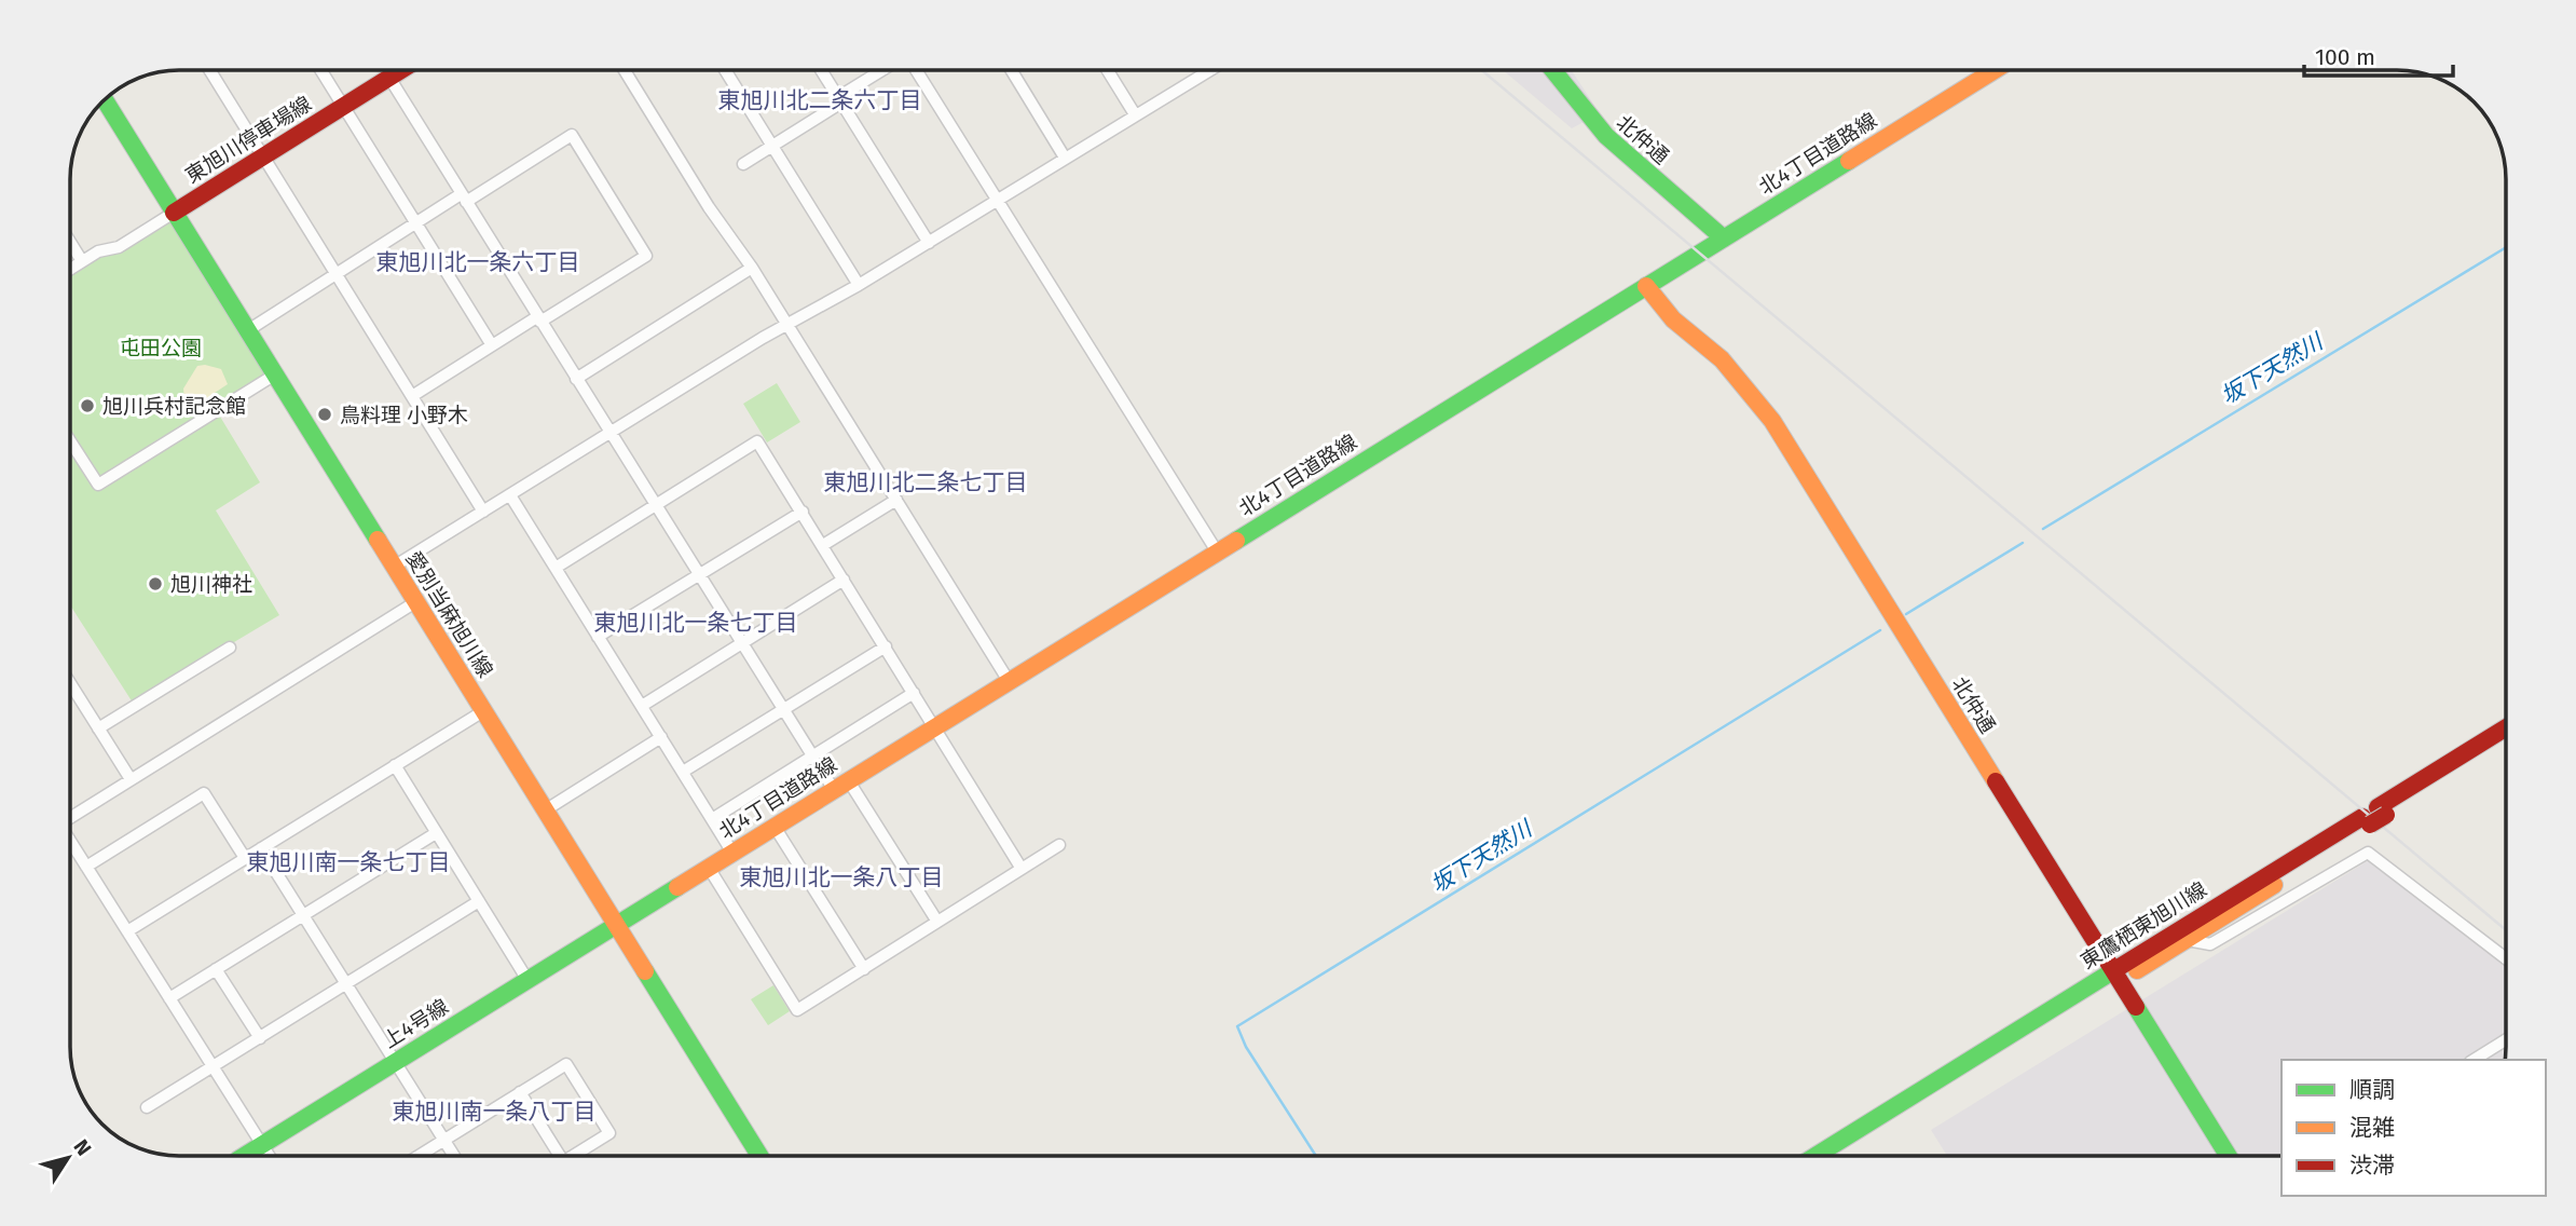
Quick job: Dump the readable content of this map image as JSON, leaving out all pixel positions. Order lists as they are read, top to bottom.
{
  "streets": {
    "street": [
      "東旭川停車場線",
      "北仲通",
      "北4丁目道路線",
      "愛別当麻旭川線",
      "東鷹栖東旭川線",
      "上4号線"
    ]
  },
  "crossings": [
    ["東旭川停車場線", "愛別当麻旭川線"],
    ["北仲通", "北4丁目道路線"],
    ["北仲通", "東鷹栖東旭川線"],
    ["北4丁目道路線", "愛別当麻旭川線"],
    ["北4丁目道路線", "上4号線"],
    ["愛別当麻旭川線", "上4号線"]
  ],
  "districts": [
    "東旭川北二条六丁目",
    "東旭川北一条六丁目",
    "東旭川北二条七丁目",
    "東旭川北一条七丁目",
    "東旭川南一条七丁目",
    "東旭川北一条八丁目",
    "東旭川南一条八丁目"
  ],
  "water": ["坂下天然川"],
  "parks": ["屯田公園"],
  "places": ["旭川兵村記念館", "鳥料理 小野木", "旭川神社"],
  "legend": ["順調", "混雑", "渋滞"],
  "scale_bar": "100 m",
  "north": "top right"
}
